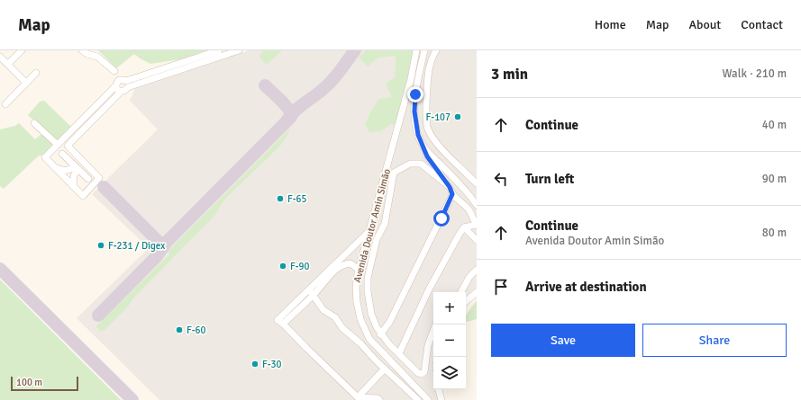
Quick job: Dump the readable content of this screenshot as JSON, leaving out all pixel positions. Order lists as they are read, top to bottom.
{
  "streets": {
    "street": ["Avenida Doutor Amin Simão"]
  },
  "places": [
    "F-107",
    "F-65",
    "F-231 / Digex",
    "F-90",
    "F-60",
    "F-30"
  ],
  "scale_bar": "100 m",
  "page": {
    "header": "Map",
    "nav": [
      "Home",
      "Map",
      "About",
      "Contact"
    ],
    "heading": ["3 min", "Walk · 210 m"],
    "list": [
      ["Continue", "40 m"],
      ["Turn left", "90 m"],
      ["Continue", "Avenida Doutor Amin Simão", "80 m"],
      "Arrive at destination"
    ],
    "map_buttons": ["+", "−"],
    "buttons": ["Save", "Share"],
    "scale": "100 m"
  }
}
